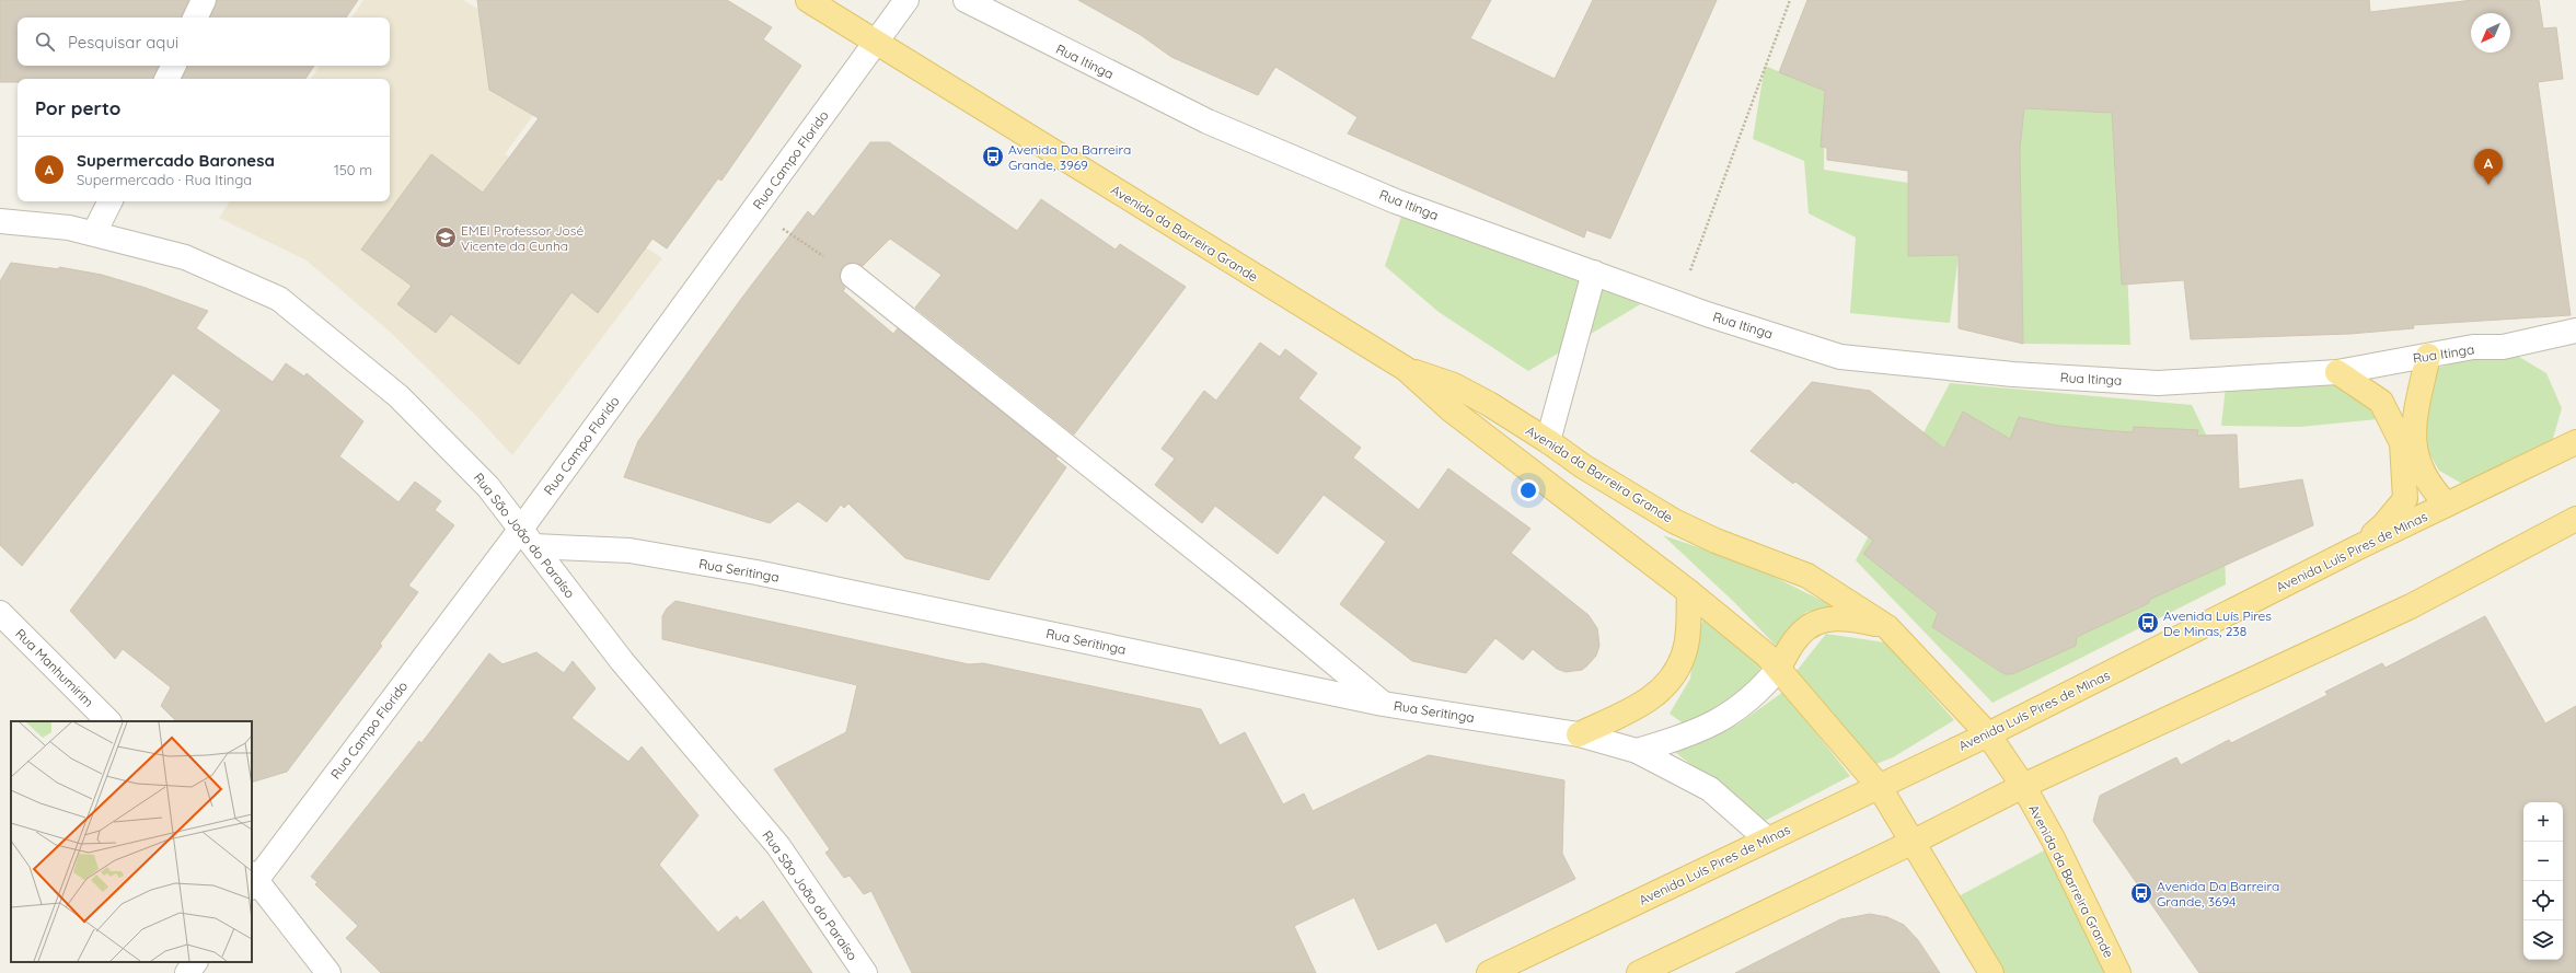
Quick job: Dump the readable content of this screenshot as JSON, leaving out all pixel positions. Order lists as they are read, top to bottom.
{
  "streets": {
    "main road": ["Avenida da Barreira Grande", "Avenida Luís Pires de Minas"],
    "street": [
      "Rua Itinga",
      "Rua Campo Florido",
      "Rua São João do Paraíso",
      "Rua Seritinga",
      "Rua Manhumirim"
    ]
  },
  "crossings": [
    ["Rua Campo Florido", "Avenida da Barreira Grande"],
    ["Rua Campo Florido", "Rua São João do Paraíso"],
    ["Rua Campo Florido", "Rua Seritinga"],
    ["Avenida da Barreira Grande", "Avenida Luís Pires de Minas"],
    ["Rua São João do Paraíso", "Rua Seritinga"],
    ["Avenida Luís Pires de Minas", "Rua Seritinga"]
  ],
  "places": {
    "bus stop": ["Avenida Da Barreira Grande, 3969", "Avenida Luís Pires De Minas, 238", "Avenida Da Barreira Grande, 3694"],
    "school or university": ["EMEI Professor José Vicente da Cunha"]
  },
  "north": "bottom left",
  "page": {
    "search": "Pesquisar aqui",
    "heading": "Por perto",
    "list": [
      {
        "mark": "A",
        "name": "Supermercado Baronesa",
        "note": "Supermercado · Rua Itinga",
        "value": "150 m"
      }
    ],
    "pins": "A",
    "map_buttons": ["+", "−"]
  }
}
